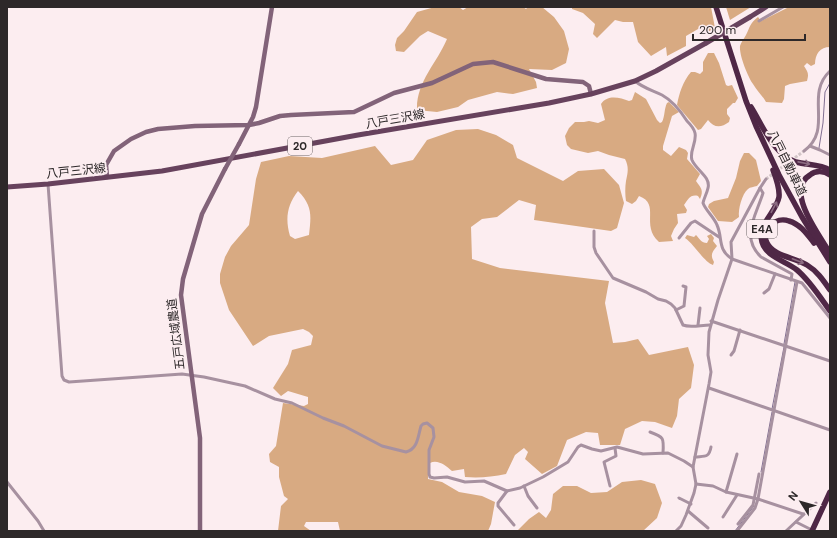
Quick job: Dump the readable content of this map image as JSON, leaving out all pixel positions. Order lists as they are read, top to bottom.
{
  "streets": {
    "highway": ["八戸自動車道", "E4A"],
    "main road": ["八戸三沢線", "20"],
    "street": ["五戸広域農道"]
  },
  "crossings": [
    ["八戸自動車道", "E4A"]
  ],
  "scale_bar": "200 m",
  "north": "top left"
}
